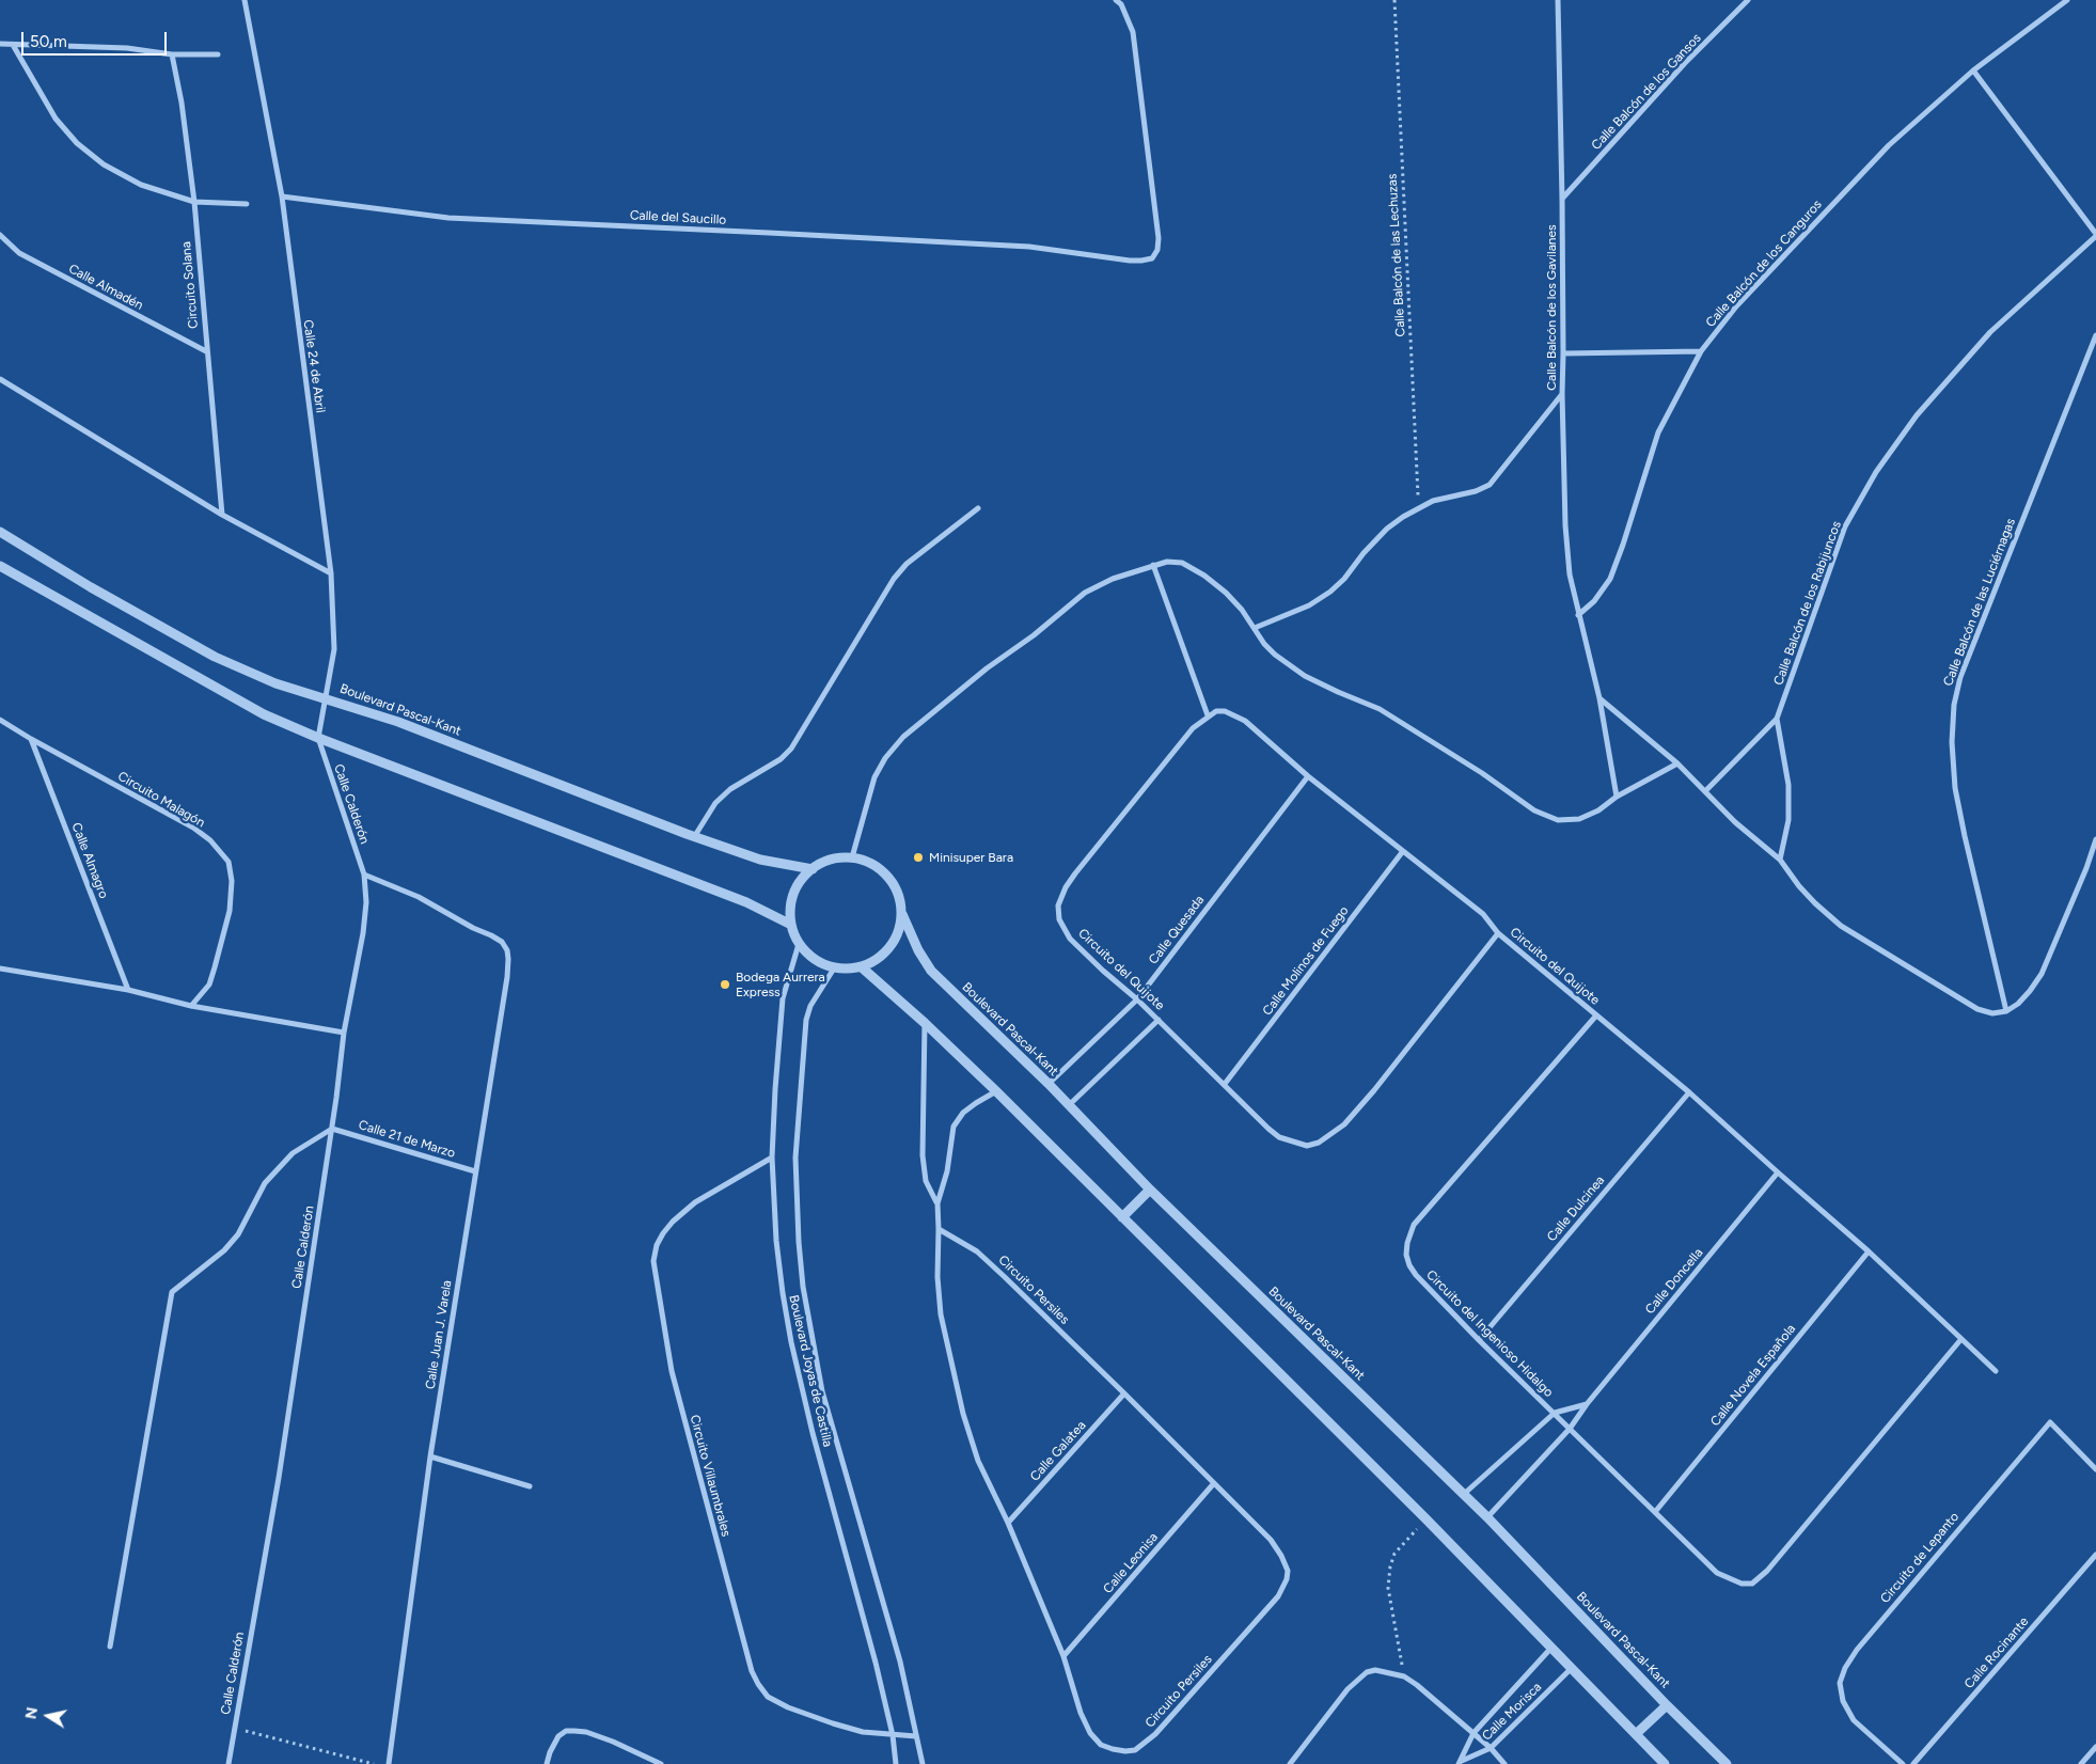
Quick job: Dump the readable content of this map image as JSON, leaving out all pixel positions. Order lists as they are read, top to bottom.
{
  "streets": {
    "street": [
      "Calle Balcón de los Gansos",
      "Calle del Saucillo",
      "Calle Balcón de los Canguros",
      "Circuito Solana",
      "Calle Almadén",
      "Calle Balcón de los Gavilanes",
      "Calle 24 de Abril",
      "Calle Balcón de las Luciérnagas",
      "Calle Balcón de los Rabijuncos",
      "Boulevard Pascal-Kant",
      "Circuito Malagón",
      "Calle Calderón",
      "Calle Almagro",
      "Calle Quesada",
      "Calle Molinos de Fuego",
      "Circuito del Quijote",
      "Calle 21 de Marzo",
      "Calle Dulcinea",
      "Calle Doncella",
      "Circuito Persiles",
      "Circuito del Ingenioso Hidalgo",
      "Calle Juan J. Varela",
      "Boulevard Joyas de Castilla",
      "Calle Novela Española",
      "Calle Galatea",
      "Circuito Villaumbrales",
      "Circuito de Lepanto",
      "Calle Leonisa",
      "Calle Rocinante",
      "Calle Morisca"
    ],
    "path": ["Calle Balcón de las Lechuzas"]
  },
  "crossings": [
    ["Calle Balcón de los Gansos", "Calle Balcón de los Gavilanes"],
    ["Calle del Saucillo", "Calle 24 de Abril"],
    ["Calle Balcón de los Canguros", "Calle Balcón de los Gavilanes"],
    ["Circuito Solana", "Calle Almadén"],
    ["Calle 24 de Abril", "Boulevard Pascal-Kant"],
    ["Calle 24 de Abril", "Calle Calderón"],
    ["Boulevard Pascal-Kant", "Calle Quesada"],
    ["Boulevard Pascal-Kant", "Calle Doncella"],
    ["Boulevard Pascal-Kant", "Boulevard Joyas de Castilla"],
    ["Circuito Malagón", "Calle Almagro"],
    ["Calle Calderón", "Calle 21 de Marzo"],
    ["Calle Calderón", "Calle Juan J. Varela"],
    ["Calle Quesada", "Circuito del Quijote"],
    ["Calle Molinos de Fuego", "Circuito del Quijote"],
    ["Circuito del Quijote", "Circuito del Ingenioso Hidalgo"],
    ["Calle 21 de Marzo", "Calle Juan J. Varela"],
    ["Calle Dulcinea", "Circuito del Ingenioso Hidalgo"],
    ["Calle Doncella", "Circuito del Ingenioso Hidalgo"],
    ["Circuito Persiles", "Calle Galatea"],
    ["Circuito Persiles", "Calle Leonisa"],
    ["Circuito del Ingenioso Hidalgo", "Calle Novela Española"],
    ["Boulevard Joyas de Castilla", "Circuito Villaumbrales"]
  ],
  "places": ["Minisuper Bara", "Bodega Aurrera Express"],
  "scale_bar": "50 m",
  "north": "left"
}
